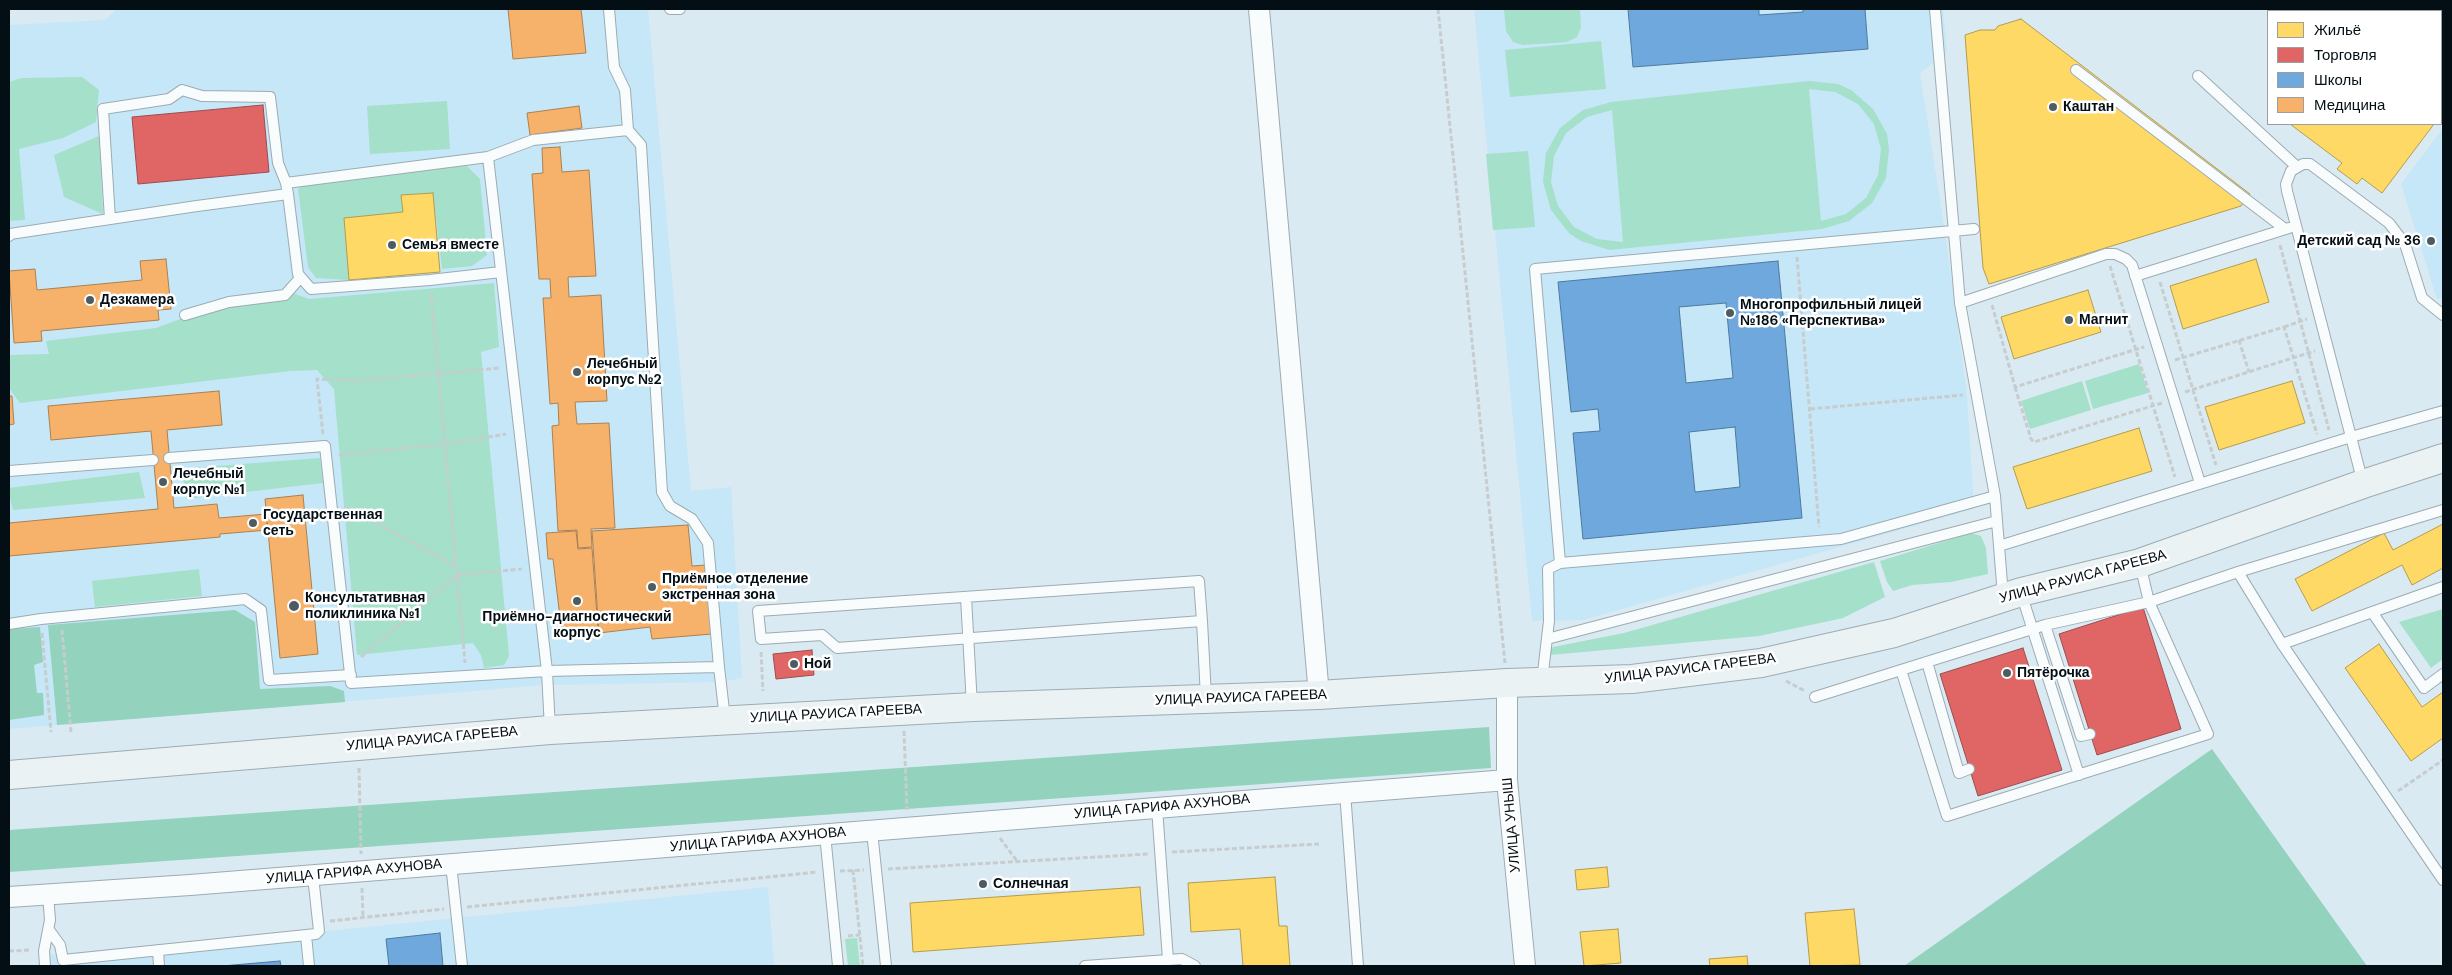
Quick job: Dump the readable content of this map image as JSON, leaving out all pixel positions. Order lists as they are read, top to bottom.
{
  "streets": {
    "street": ["УЛИЦА РАУИСА ГАРЕЕВА", "УЛИЦА ГАРИФА АХУНОВА", "УЛИЦА УНЫШ"]
  },
  "crossings": [
    ["УЛИЦА РАУИСА ГАРЕЕВА", "УЛИЦА УНЫШ"],
    ["УЛИЦА ГАРИФА АХУНОВА", "УЛИЦА УНЫШ"]
  ],
  "places": [
    "Каштан",
    "Детский сад № 36",
    "Семья вместе",
    "Дезкамера",
    "Многопрофильный лицей №186 «Перспектива»",
    "Магнит",
    "Лечебный корпус №2",
    "Лечебный корпус №1",
    "Государственная сеть",
    "Приёмное отделение экстренная зона",
    "Приёмно-диагностический корпус",
    "Консультативная поликлиника №1",
    "Ной",
    "Пятёрочка",
    "Солнечная"
  ],
  "legend": [
    "Жильё",
    "Торговля",
    "Школы",
    "Медицина"
  ]
}
